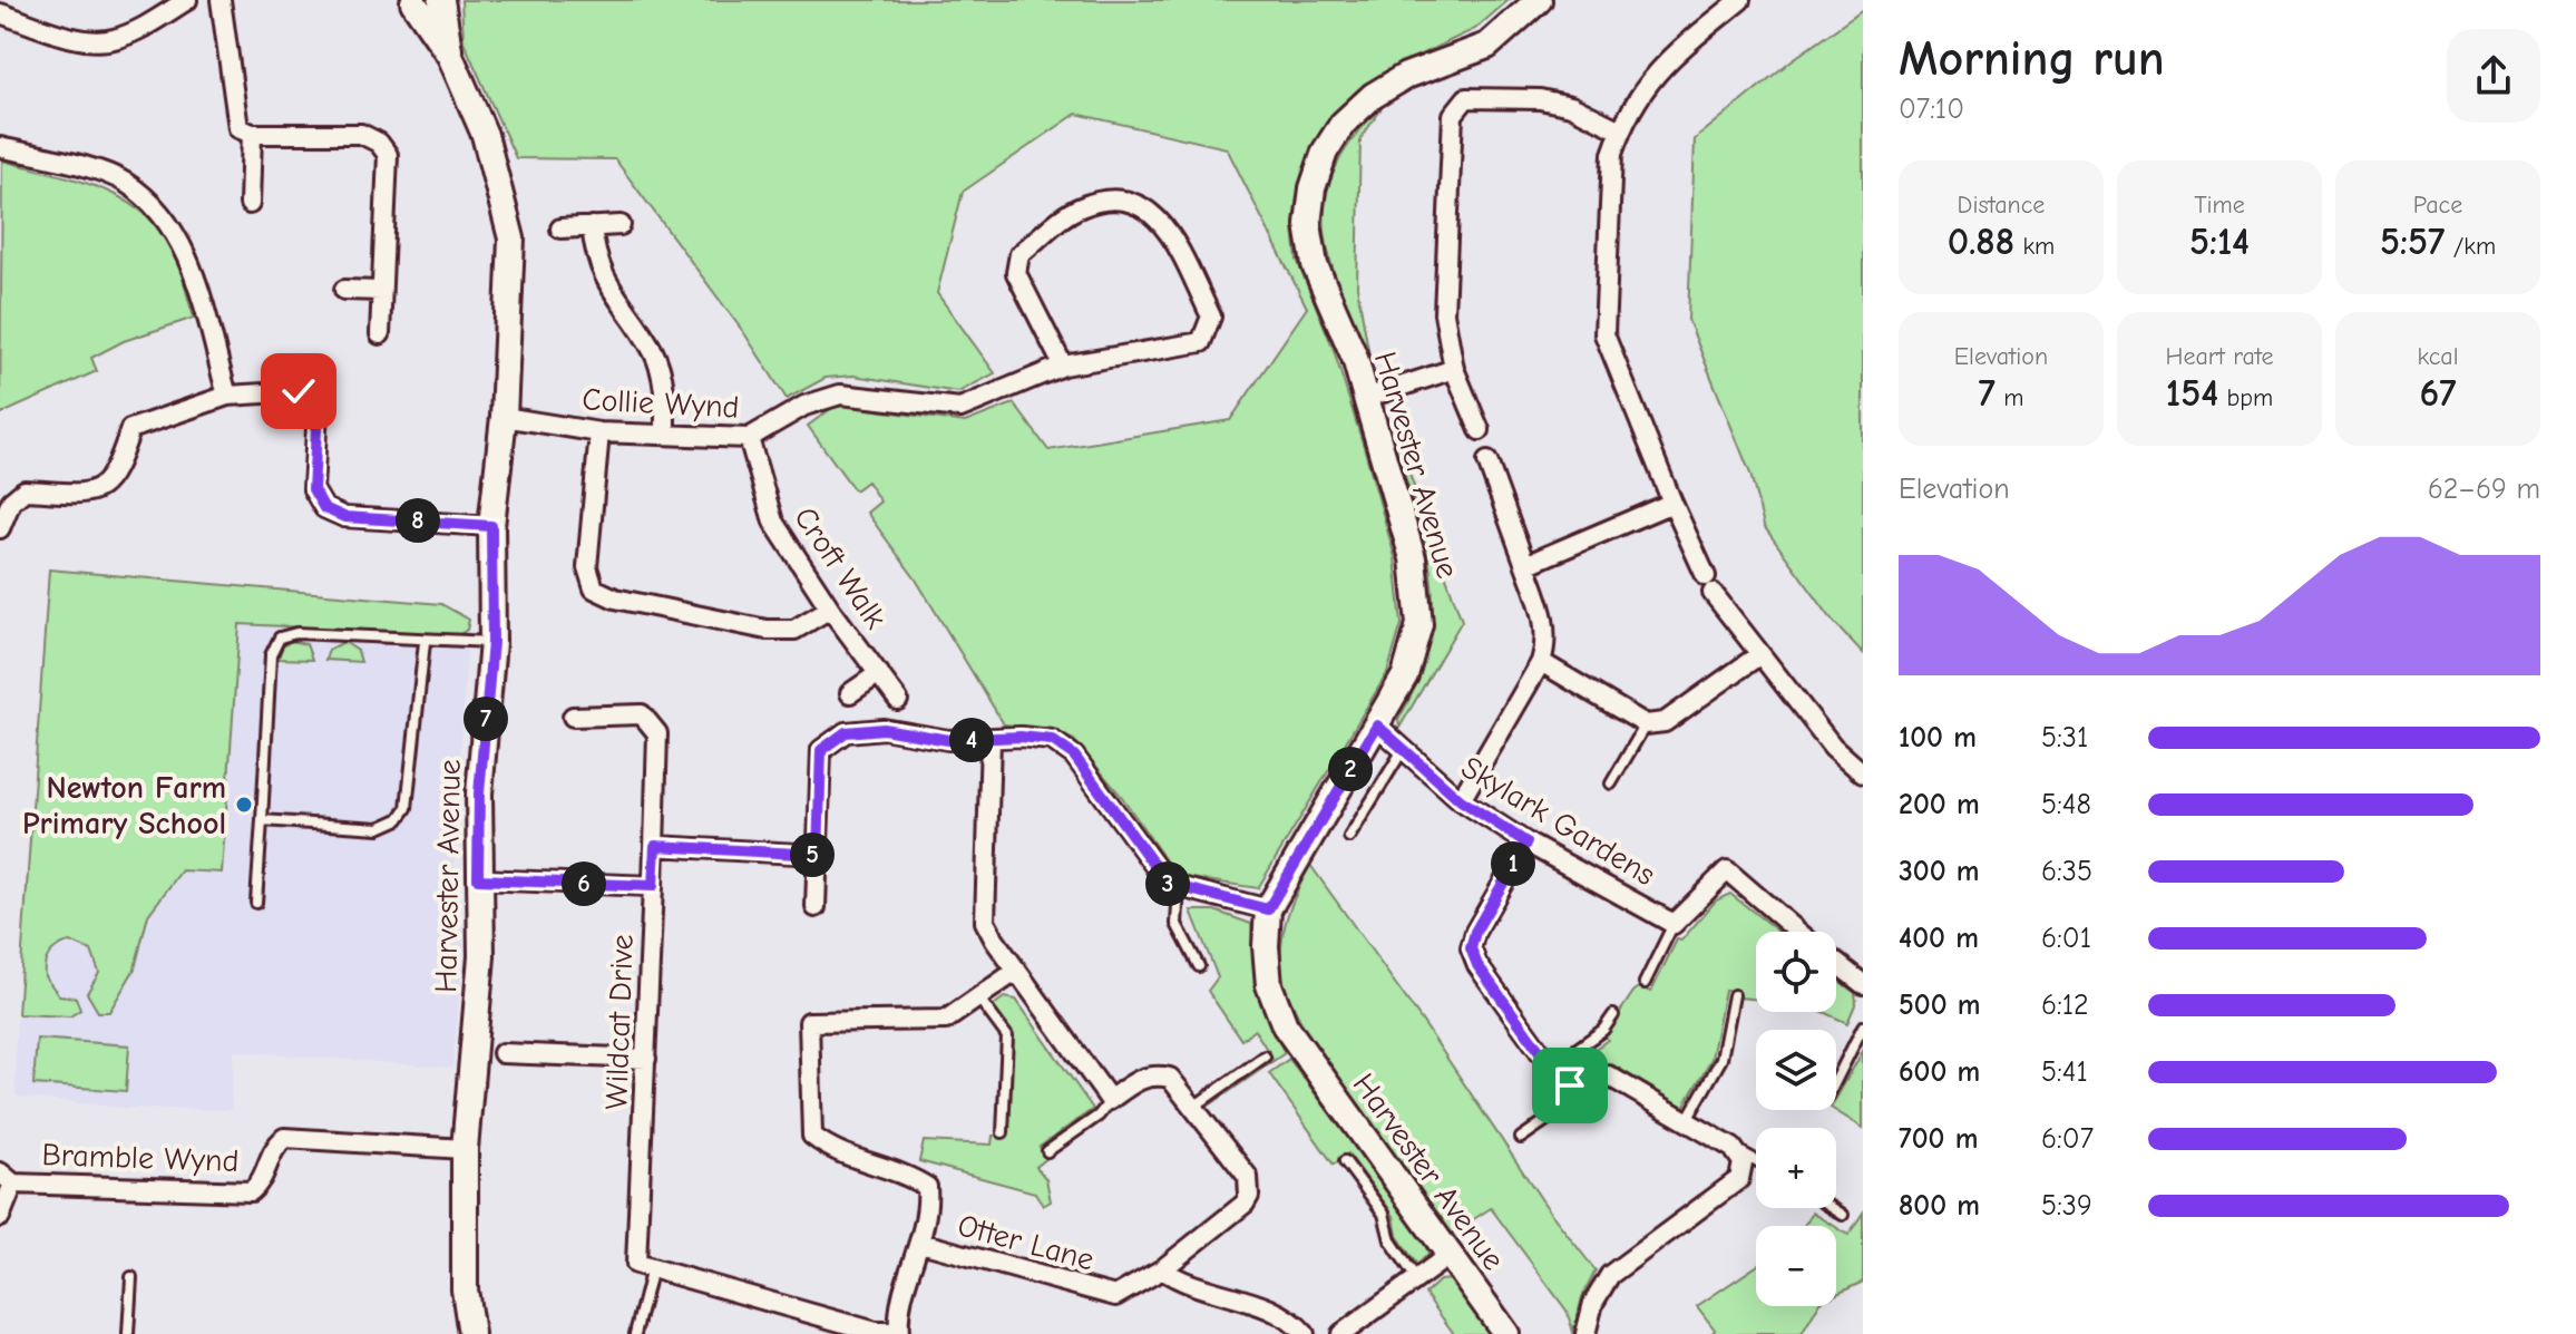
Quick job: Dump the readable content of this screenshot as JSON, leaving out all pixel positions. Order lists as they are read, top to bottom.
{
  "streets": {
    "street": [
      "Collie Wynd",
      "Harvester Avenue",
      "Croft Walk",
      "Skylark Gardens",
      "Wildcat Drive",
      "Bramble Wynd",
      "Otter Lane"
    ]
  },
  "crossings": [
    ["Collie Wynd", "Harvester Avenue"],
    ["Collie Wynd", "Croft Walk"],
    ["Harvester Avenue", "Skylark Gardens"],
    ["Harvester Avenue", "Bramble Wynd"]
  ],
  "places": ["Newton Farm Primary School"],
  "page": {
    "heading": ["Morning run", "07:10"],
    "stats": [
      ["Distance", "0.88 km"],
      ["Time", "5:14"],
      ["Pace", "5:57 /km"],
      ["Elevation", "7 m"],
      ["Heart rate", "154 bpm"],
      ["kcal", "67"]
    ],
    "chart": ["Elevation", "62–69 m"],
    "pins": [
      "8",
      "7",
      "4",
      "2",
      "5",
      "1",
      "3",
      "6"
    ],
    "list": [
      {
        "name": "100 m",
        "note": "5:31"
      },
      {
        "name": "200 m",
        "note": "5:48"
      },
      {
        "name": "300 m",
        "note": "6:35"
      },
      {
        "name": "400 m",
        "note": "6:01"
      },
      {
        "name": "500 m",
        "note": "6:12"
      },
      {
        "name": "600 m",
        "note": "5:41"
      },
      {
        "name": "700 m",
        "note": "6:07"
      },
      {
        "name": "800 m",
        "note": "5:39"
      }
    ],
    "map_buttons": ["+", "−"]
  }
}
